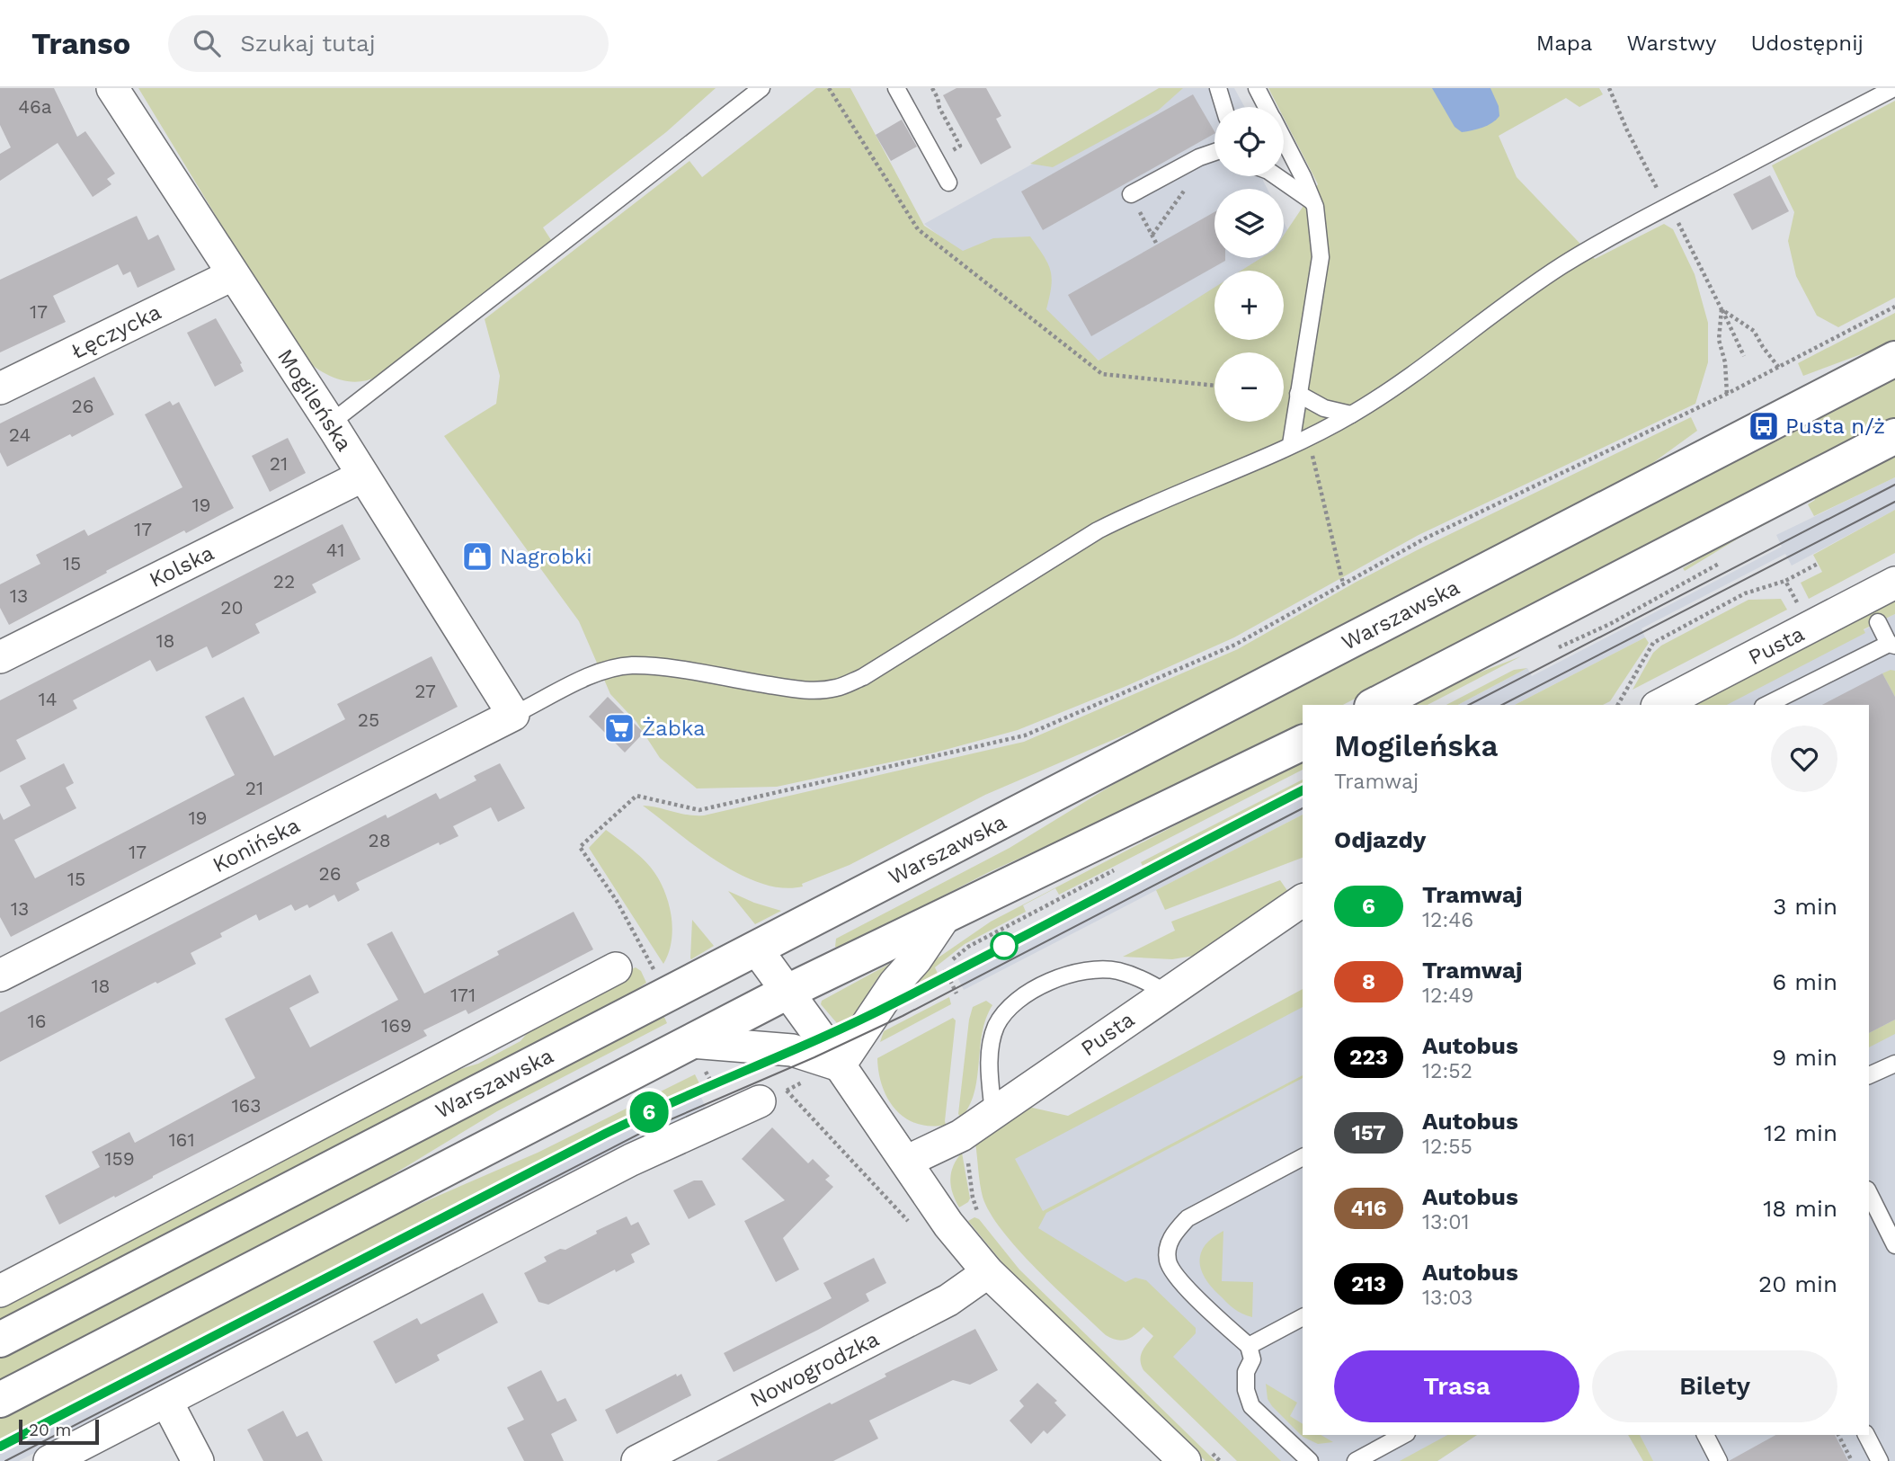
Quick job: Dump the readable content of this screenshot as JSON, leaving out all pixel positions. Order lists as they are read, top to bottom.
{
  "streets": {
    "main road": ["Warszawska"],
    "street": [
      "Łęczycka",
      "Mogileńska",
      "Kolska",
      "Pusta",
      "Konińska",
      "Nowogrodzka"
    ]
  },
  "crossings": [
    ["Łęczycka", "Mogileńska"],
    ["Mogileńska", "Kolska"],
    ["Mogileńska", "Konińska"]
  ],
  "places": {
    "bus stop": ["Pusta n/ż"],
    "shop": ["Nagrobki"],
    "supermarket": ["Żabka"]
  },
  "lines": ["tram line 6"],
  "house_numbers": [
    "46a",
    "17",
    "26",
    "24",
    "21",
    "19",
    "17",
    "41",
    "15",
    "22",
    "13",
    "20",
    "18",
    "27",
    "14",
    "25",
    "21",
    "19",
    "28",
    "17",
    "26",
    "15",
    "13",
    "18",
    "171",
    "16",
    "169",
    "163",
    "161",
    "159"
  ],
  "scale_bar": "20 m",
  "page": {
    "header": "Transo",
    "search": "Szukaj tutaj",
    "nav": ["Mapa", "Warstwy", "Udostępnij"],
    "on_map": "6",
    "map_buttons": ["+", "−"],
    "heading": [
      ["Mogileńska", "Tramwaj"],
      "Odjazdy"
    ],
    "list": [
      {
        "mark": "6",
        "name": "Tramwaj",
        "note": "12:46",
        "value": "3 min"
      },
      {
        "mark": "8",
        "name": "Tramwaj",
        "note": "12:49",
        "value": "6 min"
      },
      {
        "mark": "223",
        "name": "Autobus",
        "note": "12:52",
        "value": "9 min"
      },
      {
        "mark": "157",
        "name": "Autobus",
        "note": "12:55",
        "value": "12 min"
      },
      {
        "mark": "416",
        "name": "Autobus",
        "note": "13:01",
        "value": "18 min"
      },
      {
        "mark": "213",
        "name": "Autobus",
        "note": "13:03",
        "value": "20 min"
      }
    ],
    "buttons": ["Trasa", "Bilety"],
    "scale": "20 m"
  }
}
